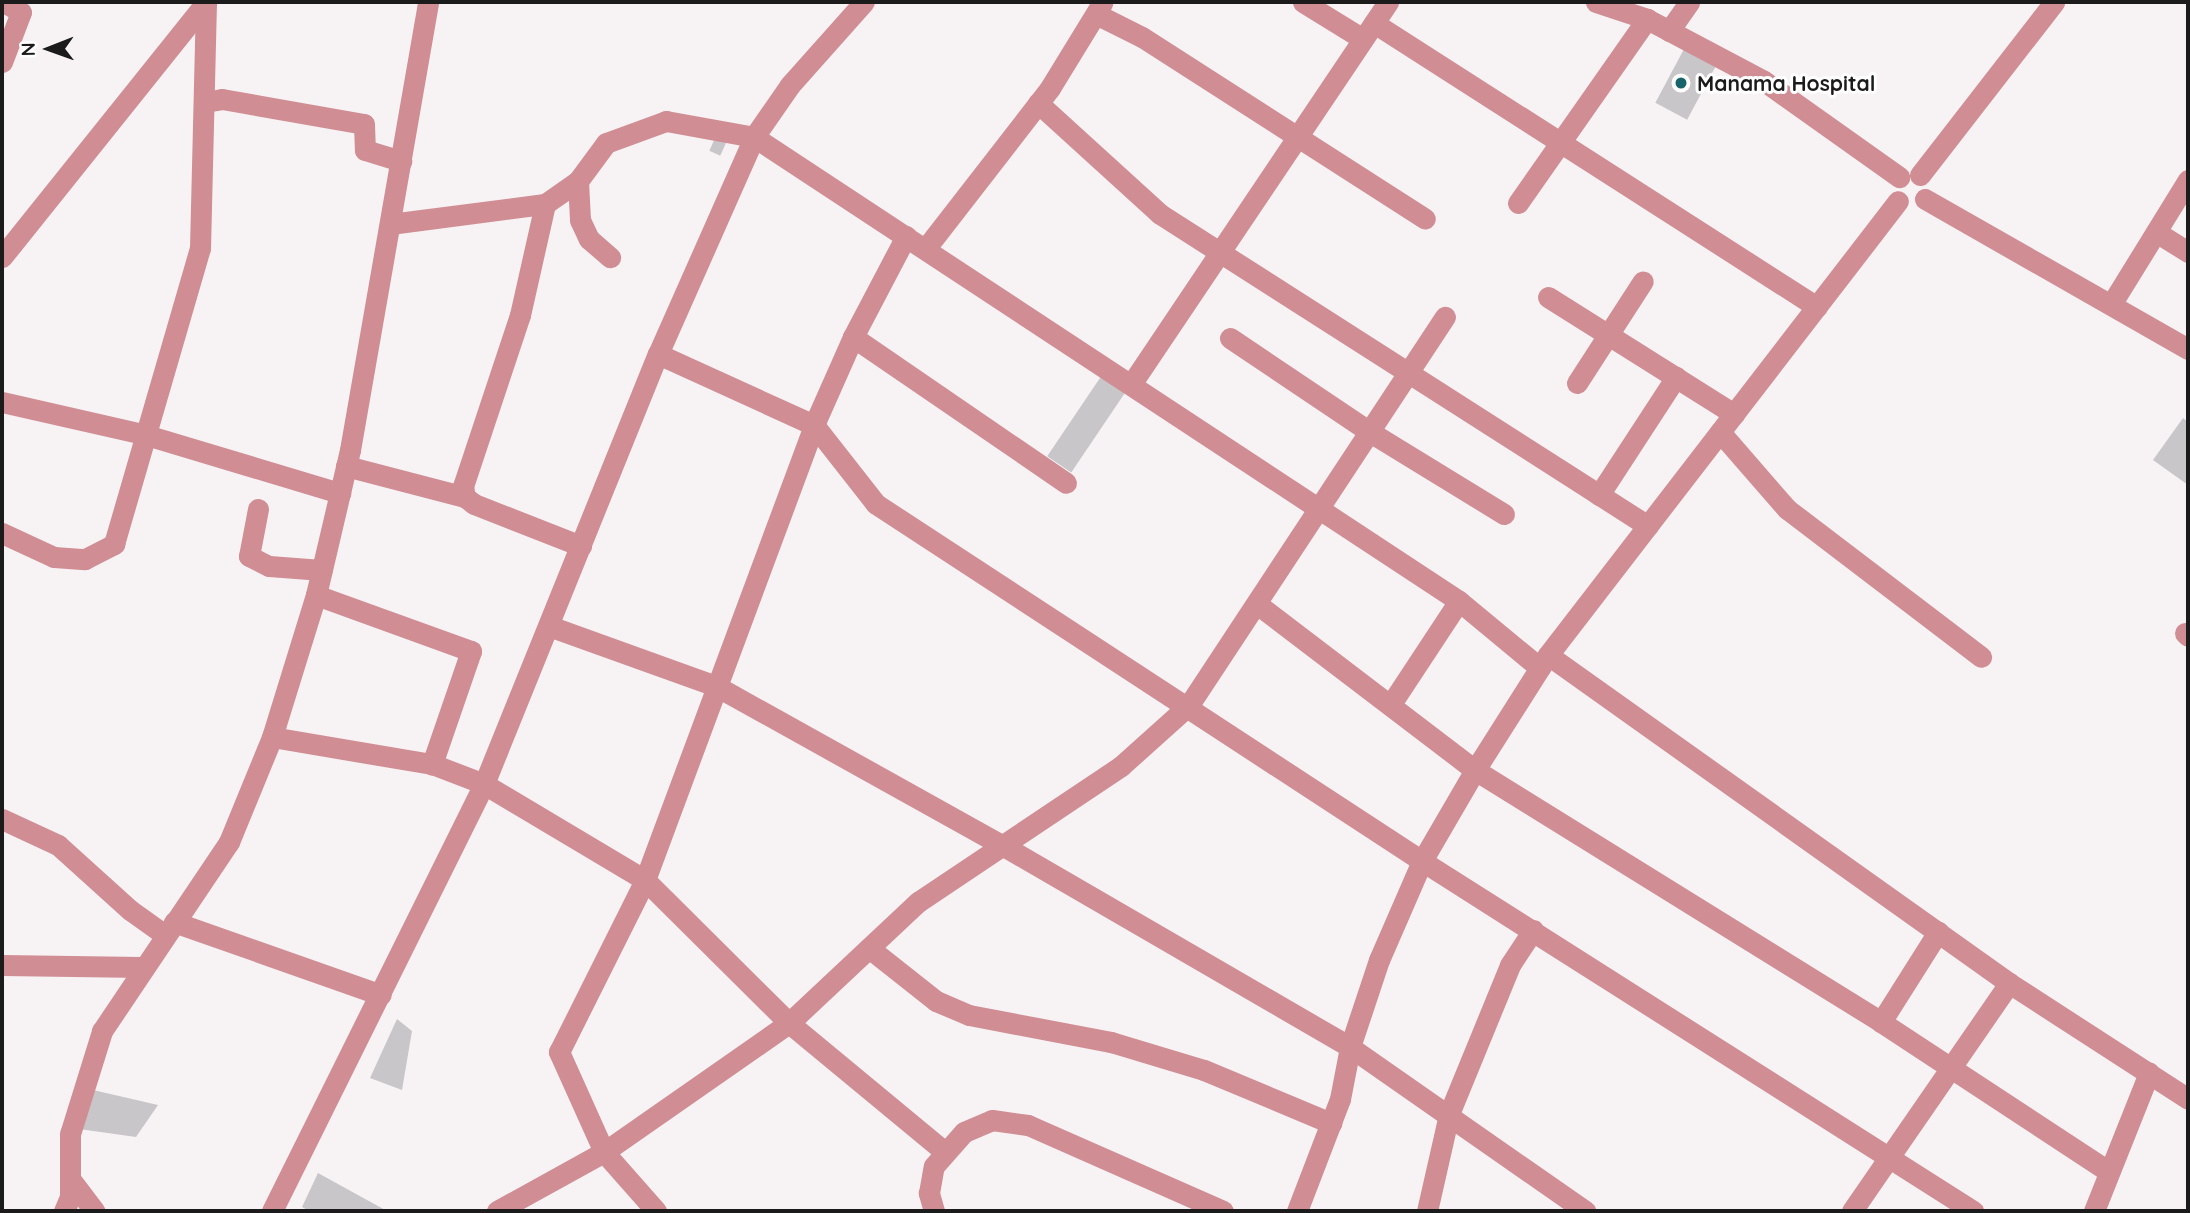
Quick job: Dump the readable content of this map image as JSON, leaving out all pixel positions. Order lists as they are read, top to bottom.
{
  "places": ["Manama Hospital"],
  "north": "left"
}
